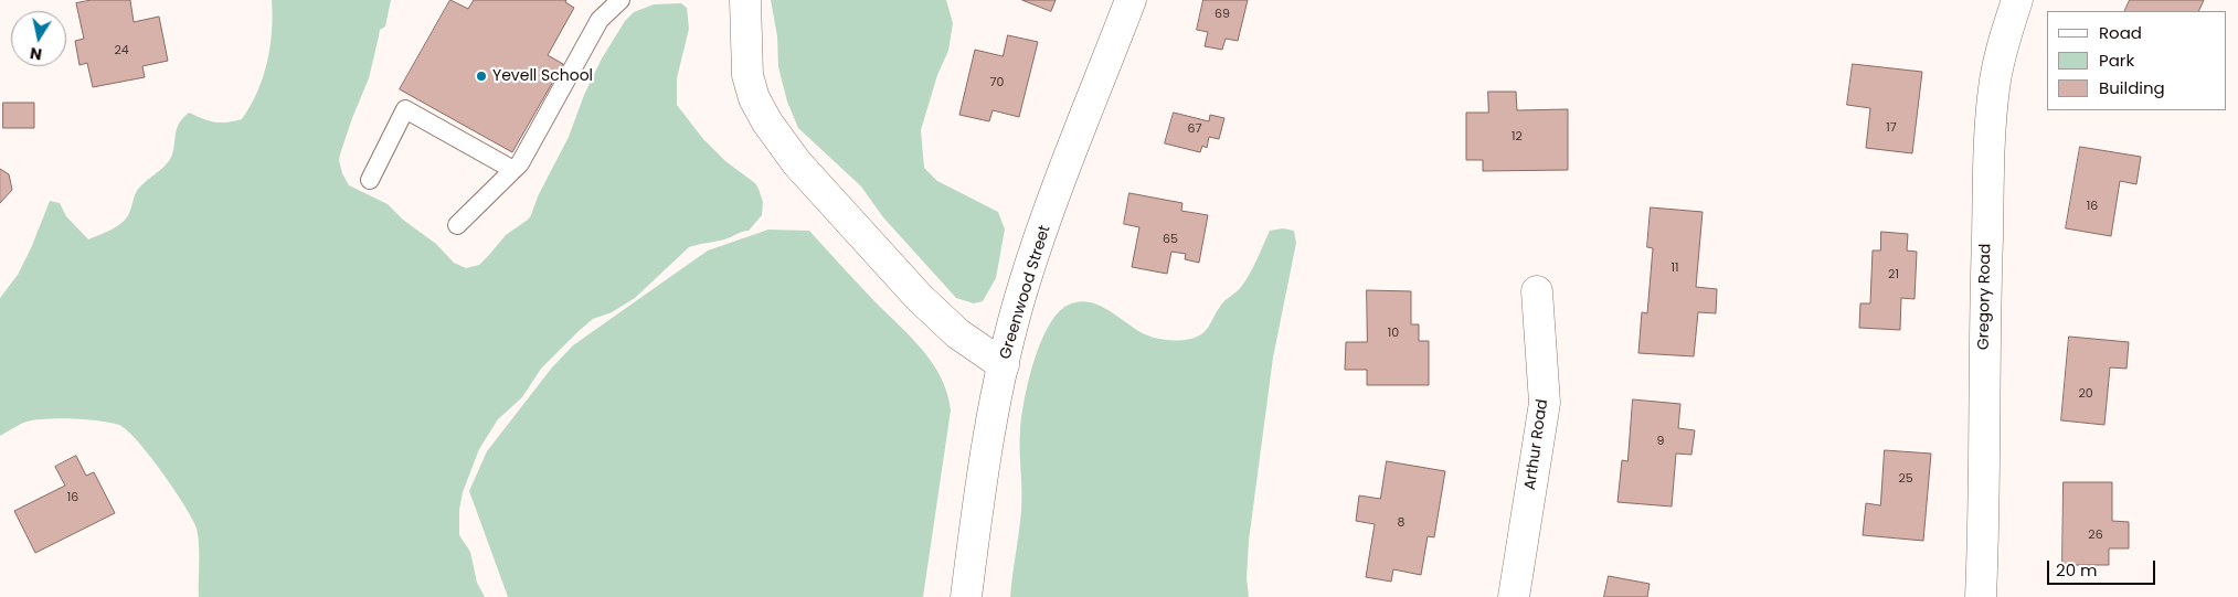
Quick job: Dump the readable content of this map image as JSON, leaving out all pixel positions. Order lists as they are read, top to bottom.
{
  "streets": {
    "street": ["Greenwood Street", "Gregory Road", "Arthur Road"]
  },
  "places": ["Yevell School"],
  "house_numbers": [
    "69",
    "24",
    "70",
    "17",
    "67",
    "12",
    "16",
    "65",
    "11",
    "21",
    "10",
    "20",
    "9",
    "25",
    "16",
    "8",
    "26"
  ],
  "legend": ["Road", "Park", "Building"],
  "scale_bar": "20 m",
  "north": "bottom"
}
